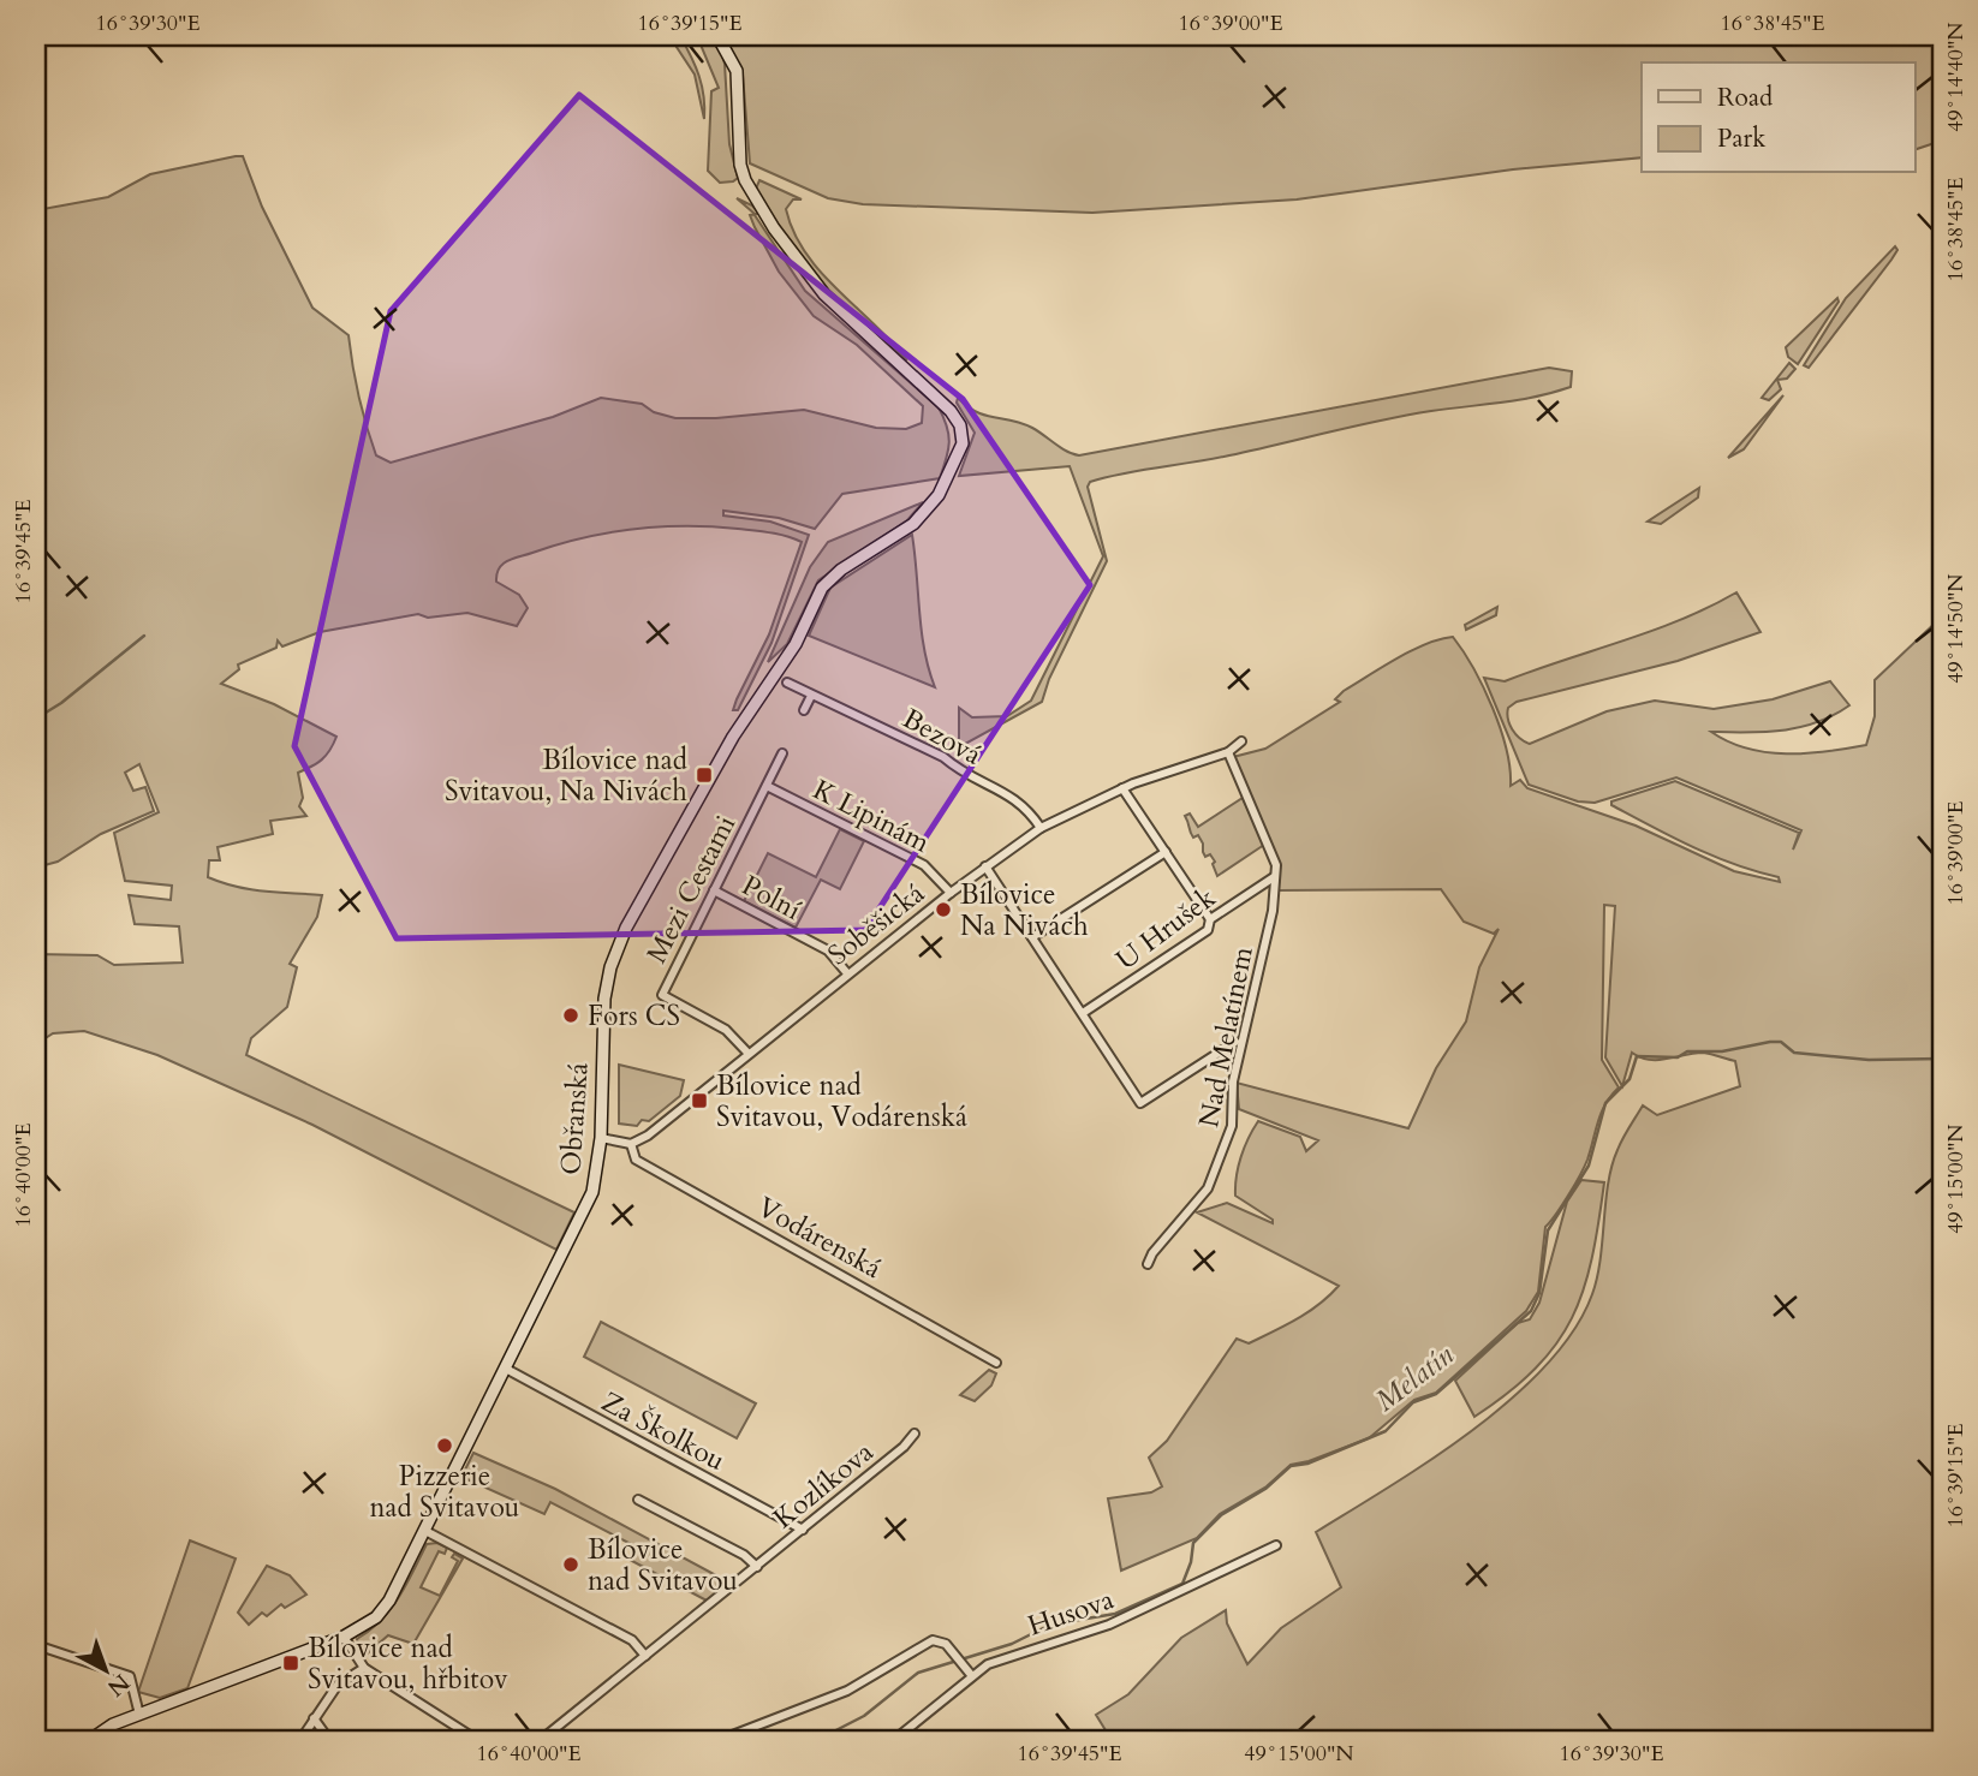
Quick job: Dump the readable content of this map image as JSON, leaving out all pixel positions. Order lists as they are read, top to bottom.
{
  "streets": {
    "main road": ["Obřanská"],
    "street": [
      "Bezová",
      "K Lipinám",
      "Mezi Cestami",
      "Polní",
      "Soběšická",
      "U Hrušek",
      "Nad Melatínem",
      "Vodárenská",
      "Za Školkou",
      "Kozlíkova",
      "Husova"
    ]
  },
  "crossings": [
    ["Bezová", "Soběšická"],
    ["K Lipinám", "Mezi Cestami"],
    ["K Lipinám", "Soběšická"],
    ["Mezi Cestami", "Polní"],
    ["Mezi Cestami", "Soběšická"],
    ["Polní", "Soběšická"],
    ["Soběšická", "Nad Melatínem"],
    ["Soběšická", "Vodárenská"],
    ["U Hrušek", "Nad Melatínem"],
    ["Obřanská", "Za Školkou"],
    ["Za Školkou", "Kozlíkova"]
  ],
  "water": ["Melatín"],
  "places": {
    "transit": ["Bílovice nad Svitavou, Na Nivách", "Bílovice nad Svitavou, Vodárenská", "Bílovice nad Svitavou, hřbitov"],
    "other": [
      "Bílovice Na Nivách",
      "Fors CS",
      "Pizzerie nad Svitavou",
      "Bílovice nad Svitavou"
    ]
  },
  "legend": ["Road", "Park"],
  "north": "bottom right",
  "coordinates": [
    "16°39'30\"E",
    "16°39'15\"E",
    "16°39'00\"E",
    "16°38'45\"E",
    "49°14'40\"N",
    "16°39'45\"E",
    "49°14'50\"N",
    "16°40'00\"E",
    "49°15'00\"N"
  ]
}
